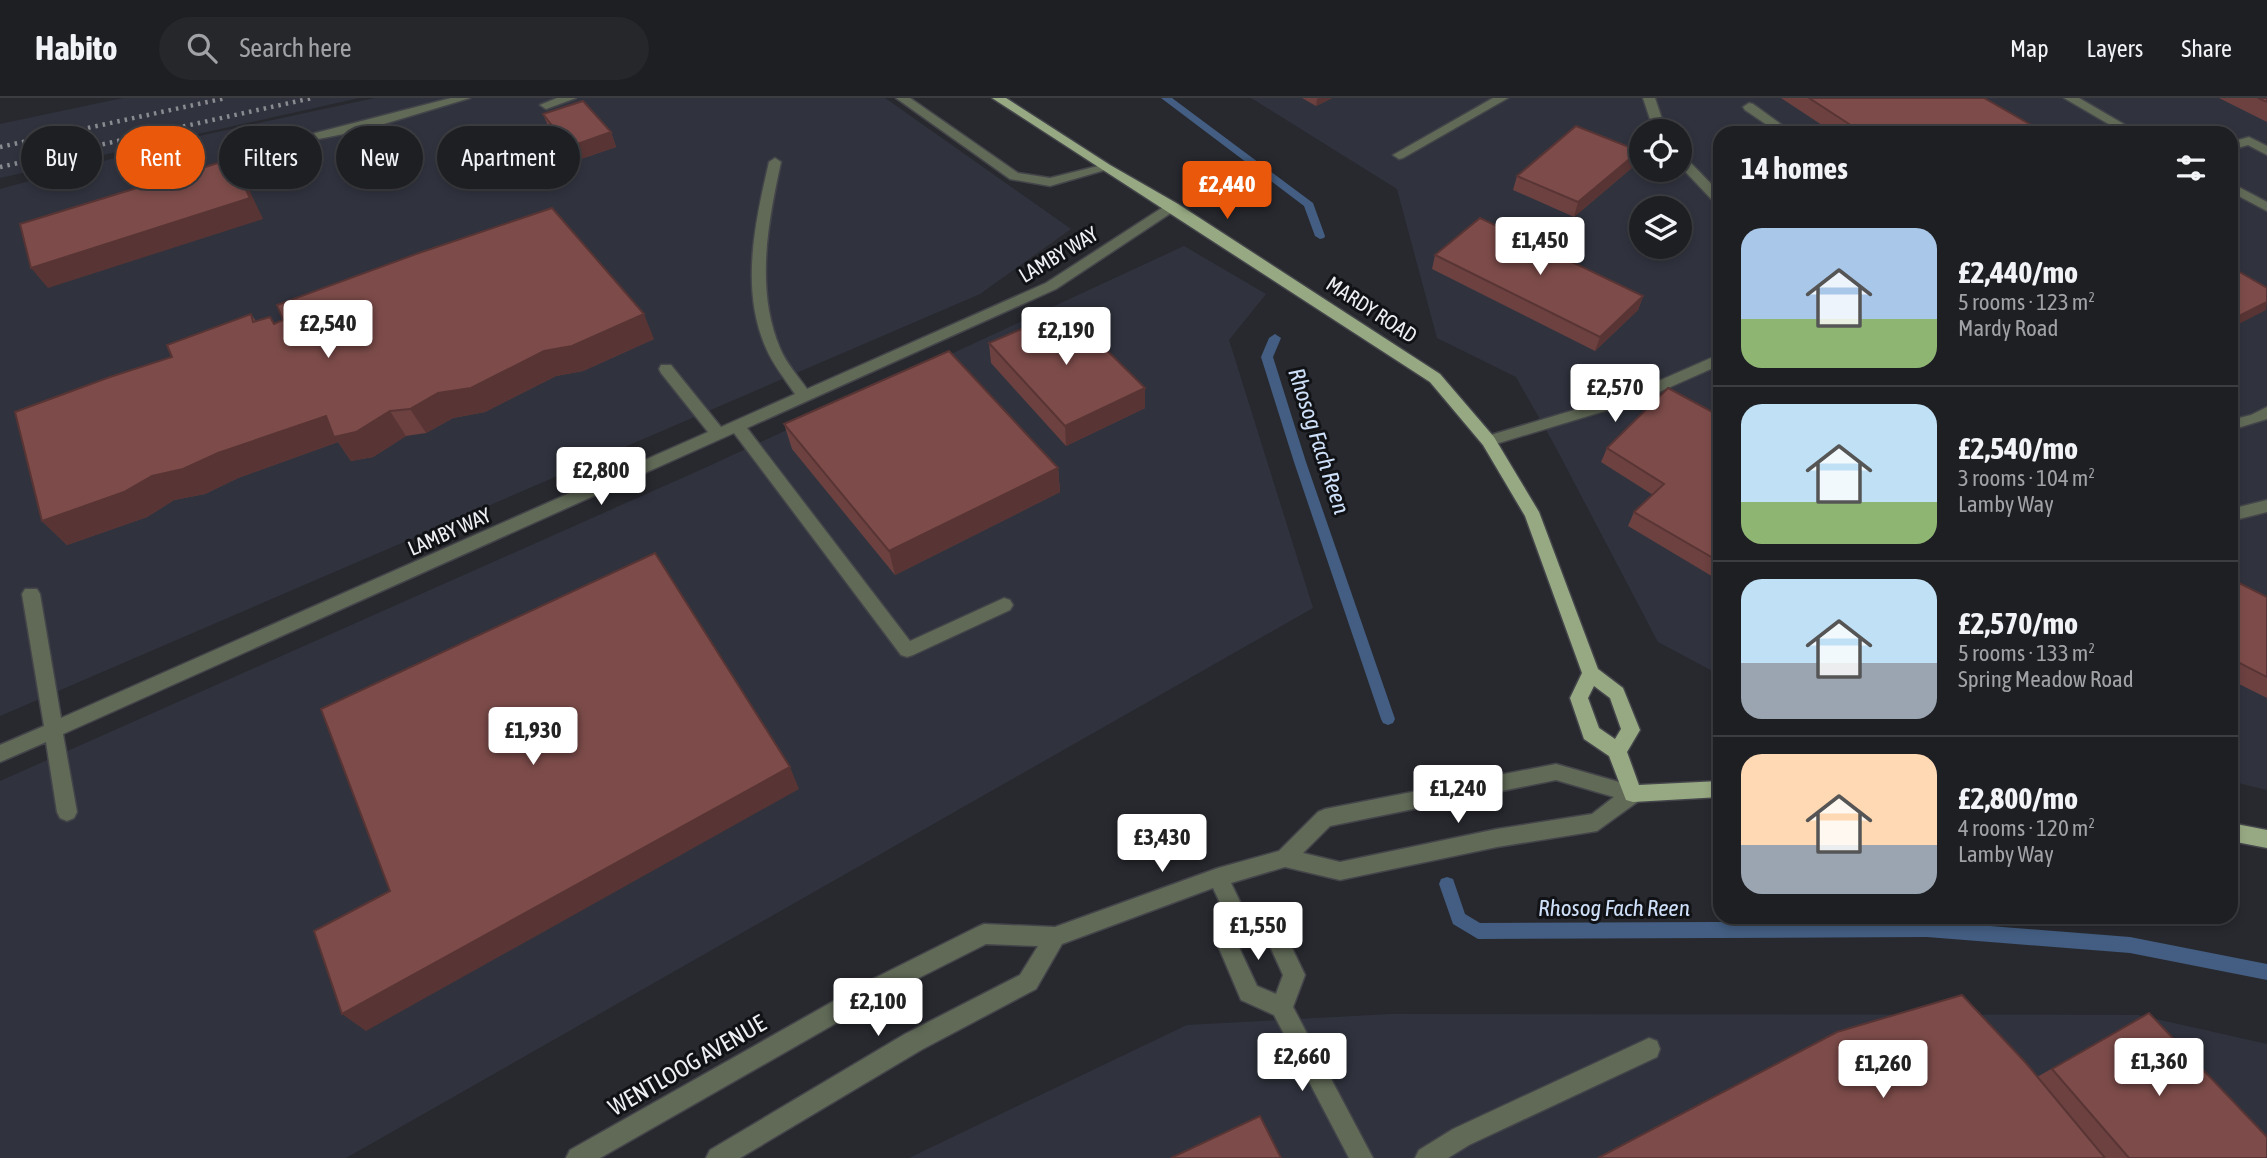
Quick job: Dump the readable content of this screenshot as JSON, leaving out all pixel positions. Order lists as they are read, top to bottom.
{
  "streets": {
    "main road": ["MARDY ROAD", "WENTLOOG AVENUE"],
    "street": ["LAMBY WAY"]
  },
  "crossings": [
    ["LAMBY WAY", "MARDY ROAD"]
  ],
  "water": ["Rhosog Fach Reen"],
  "page": {
    "header": "Habito",
    "search": "Search here",
    "nav": ["Map", "Layers", "Share"],
    "chip": [
      "Buy",
      "Rent",
      "Filters",
      "New",
      "Apartment"
    ],
    "heading": "14 homes",
    "price": [
      "£2,440",
      "£1,450",
      "£2,540",
      "£2,190",
      "£2,570",
      "£2,800",
      "£1,930",
      "£1,240",
      "£3,430",
      "£1,550",
      "£2,100",
      "£2,660",
      "£1,360",
      "£1,260"
    ],
    "list": [
      {
        "name": "£2,440/mo",
        "note": "5 rooms · 123 m² · Mardy Road"
      },
      {
        "name": "£2,540/mo",
        "note": "3 rooms · 104 m² · Lamby Way"
      },
      {
        "name": "£2,570/mo",
        "note": "5 rooms · 133 m² · Spring Meadow Road"
      },
      {
        "name": "£2,800/mo",
        "note": "4 rooms · 120 m² · Lamby Way"
      }
    ]
  }
}
